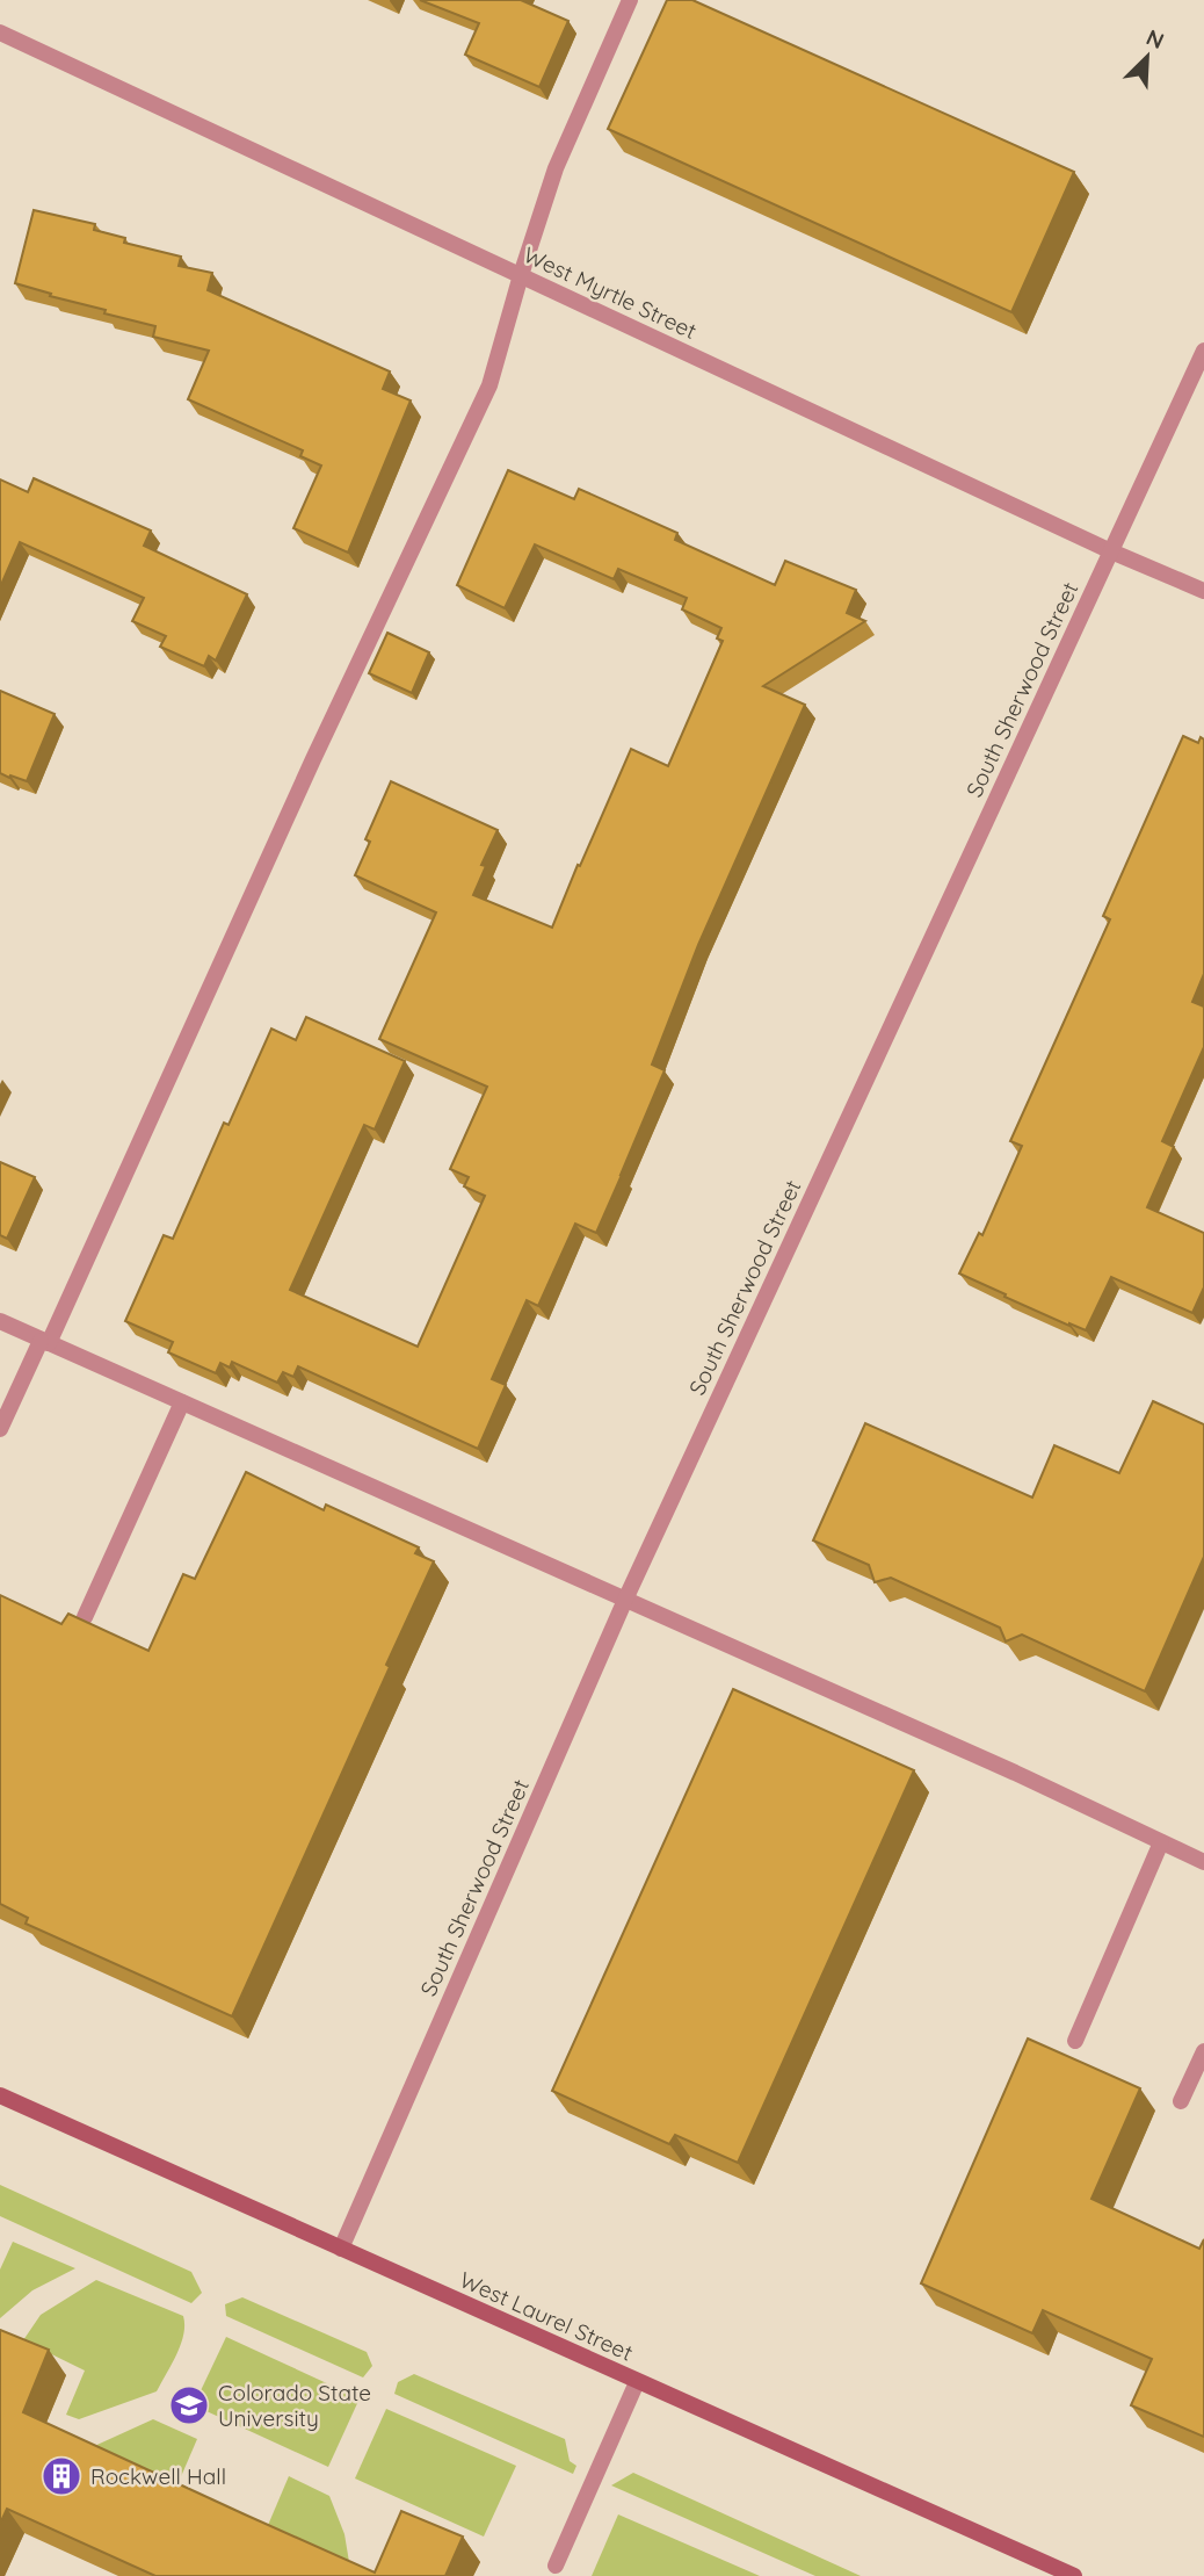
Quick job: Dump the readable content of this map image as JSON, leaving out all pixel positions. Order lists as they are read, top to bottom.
{
  "streets": {
    "main road": ["West Laurel Street"],
    "street": ["West Myrtle Street", "South Sherwood Street"]
  },
  "crossings": [
    ["West Myrtle Street", "South Sherwood Street"],
    ["South Sherwood Street", "West Laurel Street"]
  ],
  "places": {
    "school or university": ["Colorado State University"],
    "building": ["Rockwell Hall"]
  },
  "north": "top right"
}
